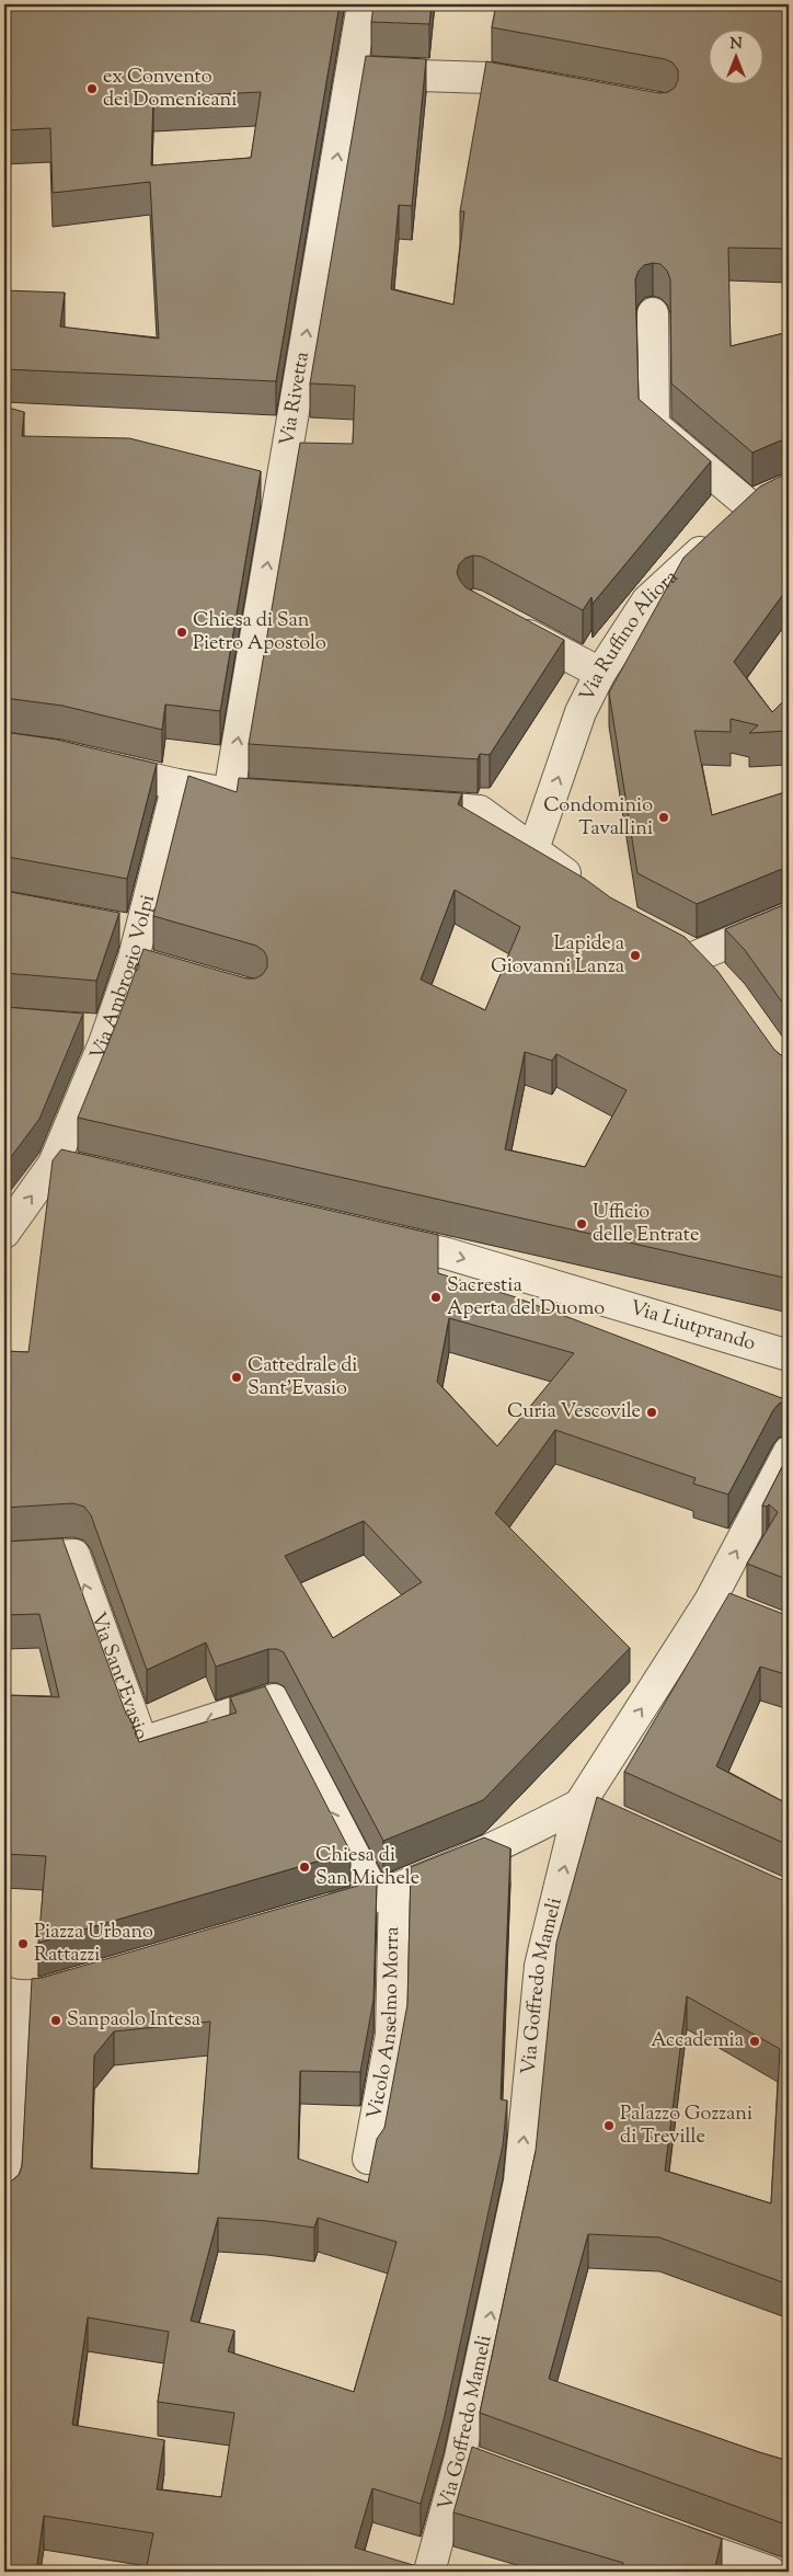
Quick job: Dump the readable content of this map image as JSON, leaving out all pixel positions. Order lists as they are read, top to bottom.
{
  "streets": {
    "street": [
      "Via Rivetta",
      "Via Ruffino Aliora",
      "Via Ambrogio Volpi",
      "Via Liutprando",
      "Via Sant'Evasio",
      "Via Goffredo Mameli",
      "Vicolo Anselmo Morra"
    ]
  },
  "crossings": [
    ["Via Sant'Evasio", "Vicolo Anselmo Morra"]
  ],
  "one_way": [
    "Via Rivetta",
    "Via Ruffino Aliora",
    "Via Liutprando",
    "Via Sant'Evasio",
    "Via Goffredo Mameli"
  ],
  "places": [
    "ex Convento dei Domenicani",
    "Chiesa di San Pietro Apostolo",
    "Condominio Tavallini",
    "Lapide a Giovanni Lanza",
    "Ufficio delle Entrate",
    "Sacrestia Aperta del Duomo",
    "Cattedrale di Sant'Evasio",
    "Curia Vescovile",
    "Chiesa di San Michele",
    "Piazza Urbano Rattazzi",
    "Sanpaolo Intesa",
    "Accademia",
    "Palazzo Gozzani di Treville"
  ],
  "north": "top"
}
